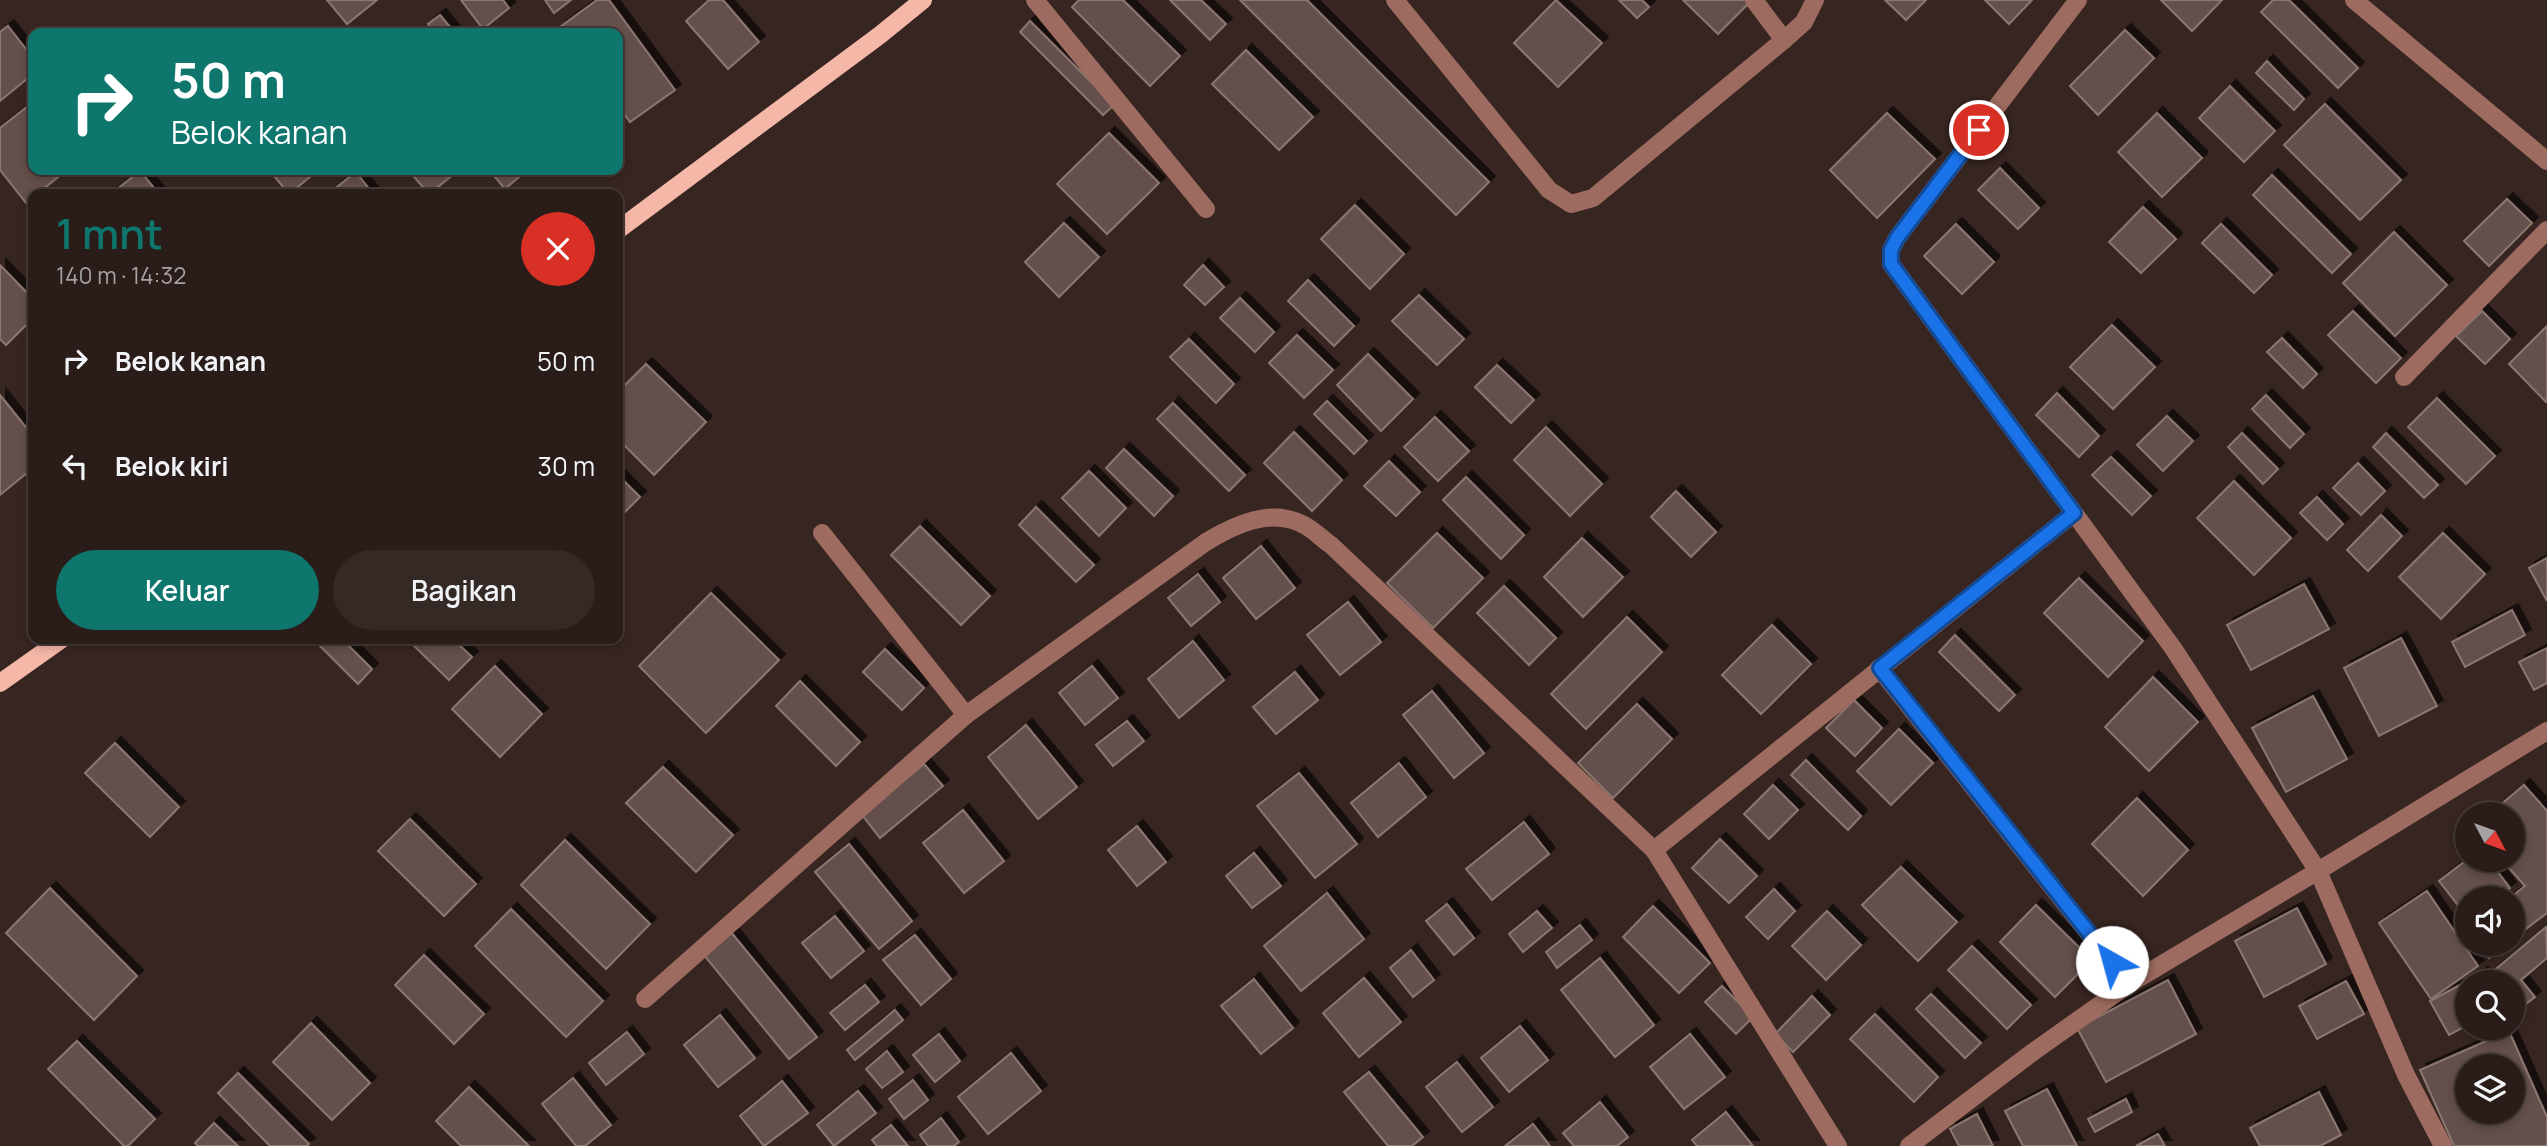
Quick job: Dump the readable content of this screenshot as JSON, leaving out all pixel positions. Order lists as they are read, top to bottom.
{
  "north": "bottom right",
  "page": {
    "turn": ["50 m", "Belok kanan"],
    "heading": ["1 mnt", "140 m · 14:32"],
    "list": [
      {
        "name": "Belok kanan",
        "value": "50 m"
      },
      {
        "name": "Belok kiri",
        "value": "30 m"
      }
    ],
    "buttons": ["Keluar", "Bagikan"]
  }
}
